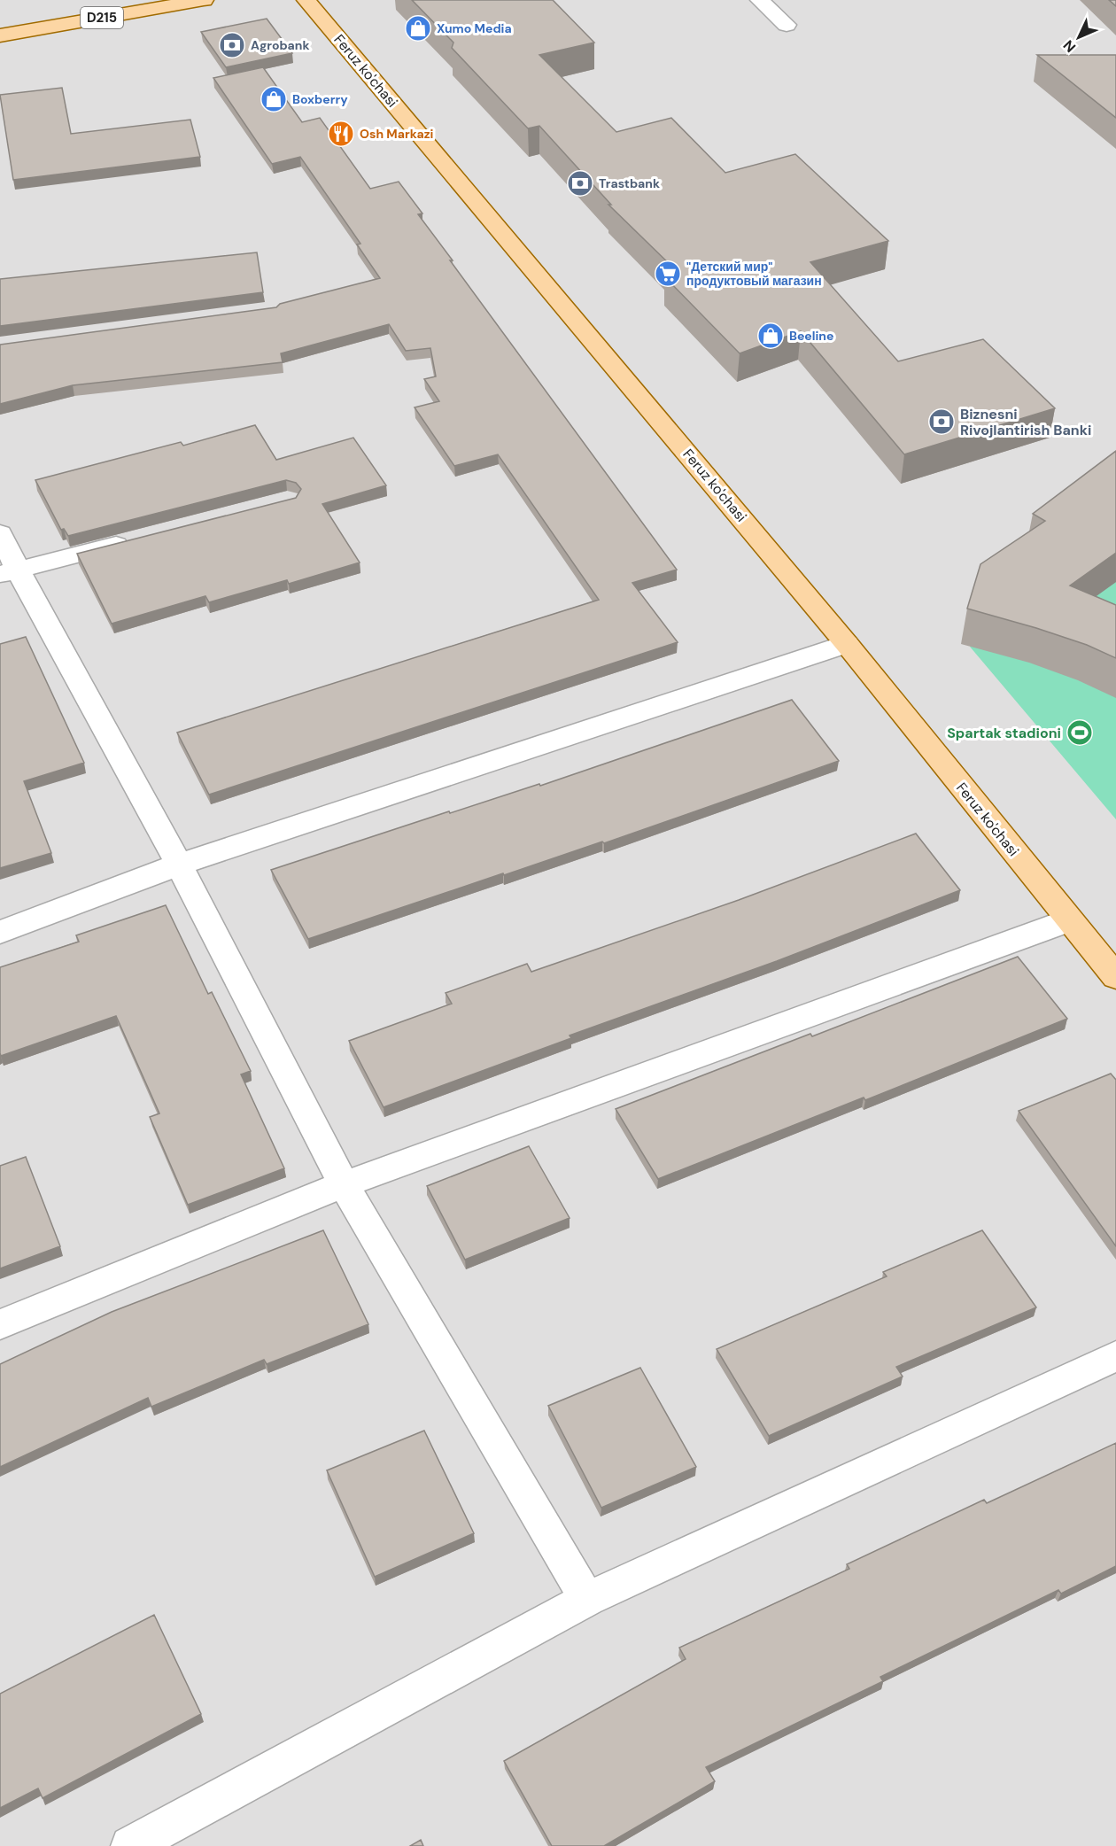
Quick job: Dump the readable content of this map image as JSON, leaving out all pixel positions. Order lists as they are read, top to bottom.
{
  "streets": {
    "main road": ["D215", "Feruz ko'chasi"]
  },
  "places": {
    "shop": ["Xumo Media", "Boxberry", "Beeline"],
    "bank": ["Agrobank", "Trastbank", "Biznesni Rivojlantirish Banki"],
    "restaurant": ["Osh Markazi"],
    "supermarket": ["\"Детский мир\" продуктовый магазин"],
    "sports": ["Spartak stadioni"]
  },
  "north": "bottom left"
}
